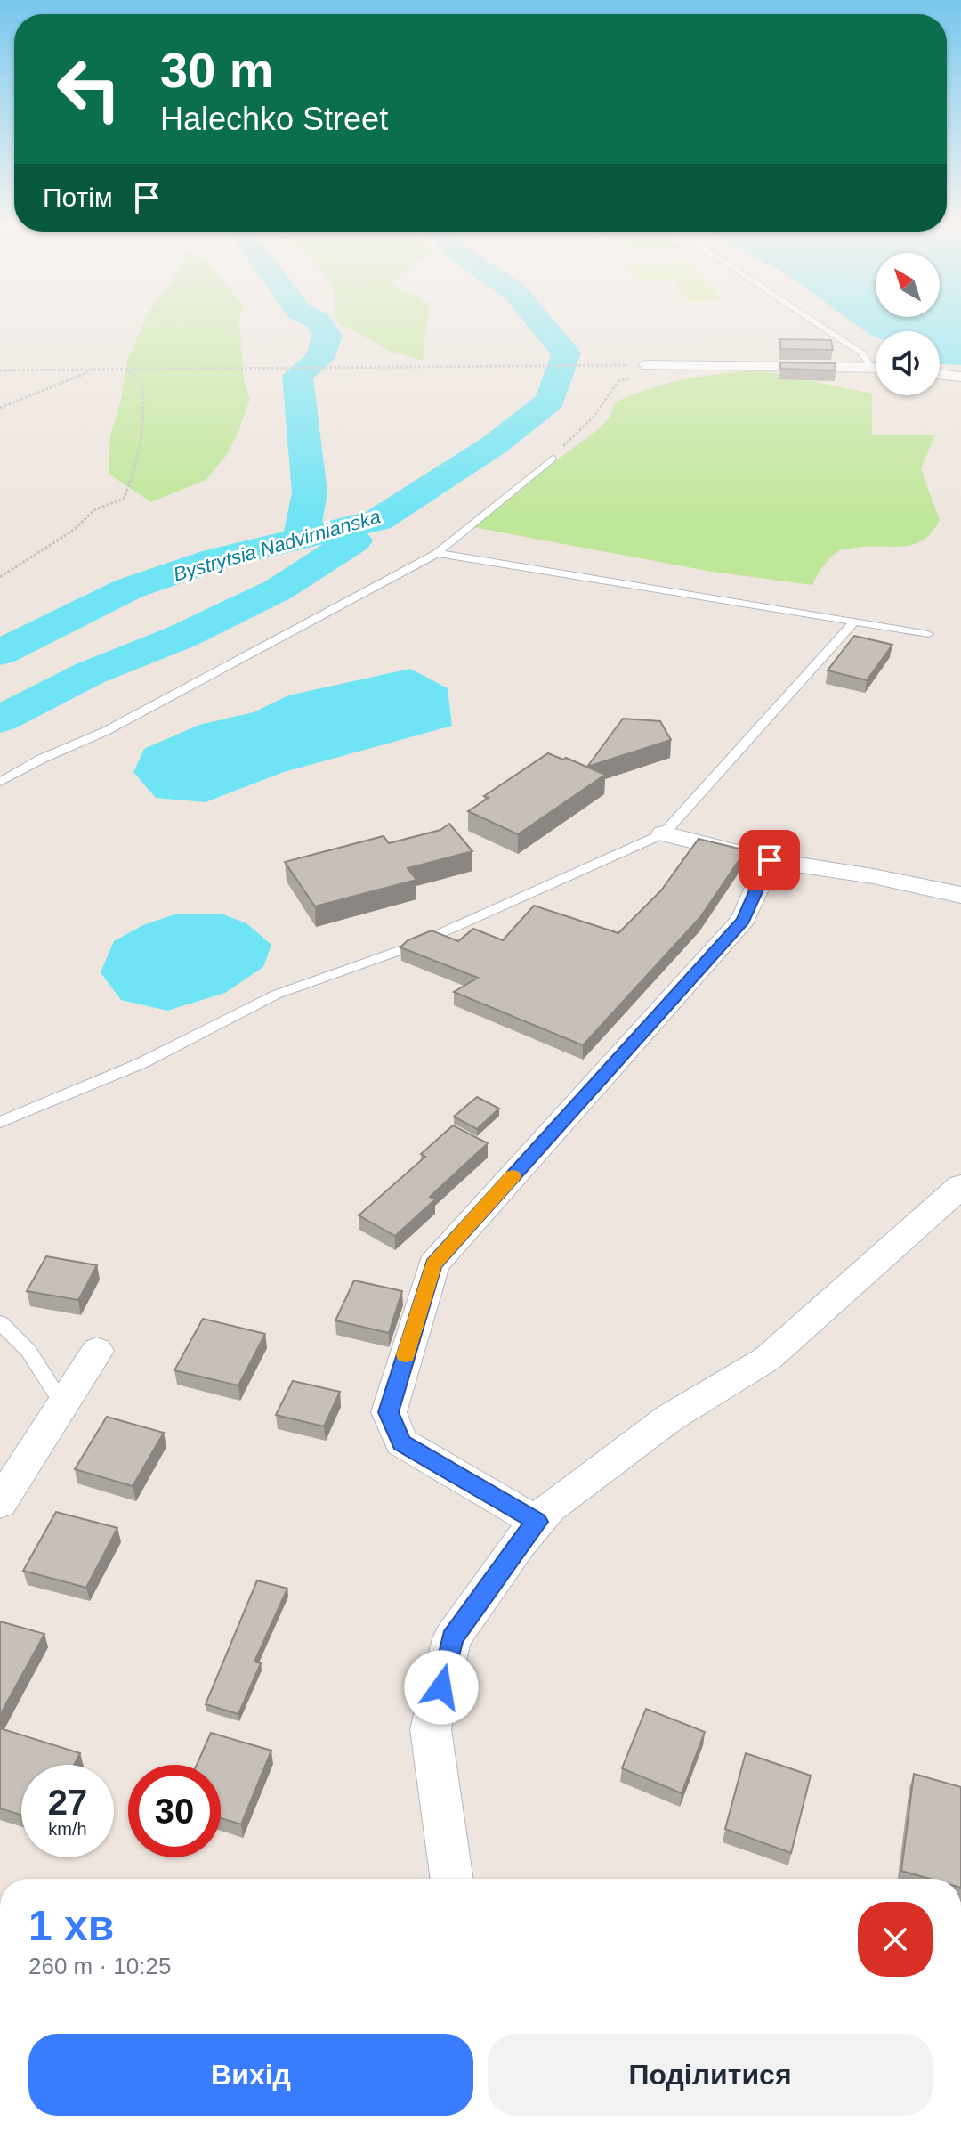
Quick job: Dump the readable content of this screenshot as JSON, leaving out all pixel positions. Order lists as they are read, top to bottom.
{
  "water": ["Bystrytsia Nadvirnianska"],
  "north": "top left",
  "page": {
    "turn": ["30 m", "Halechko Street"],
    "then": "Потім",
    "speed": "27 km/h",
    "limit": "30",
    "heading": ["1 хв", "260 m · 10:25"],
    "buttons": ["Вихід", "Поділитися"]
  }
}
